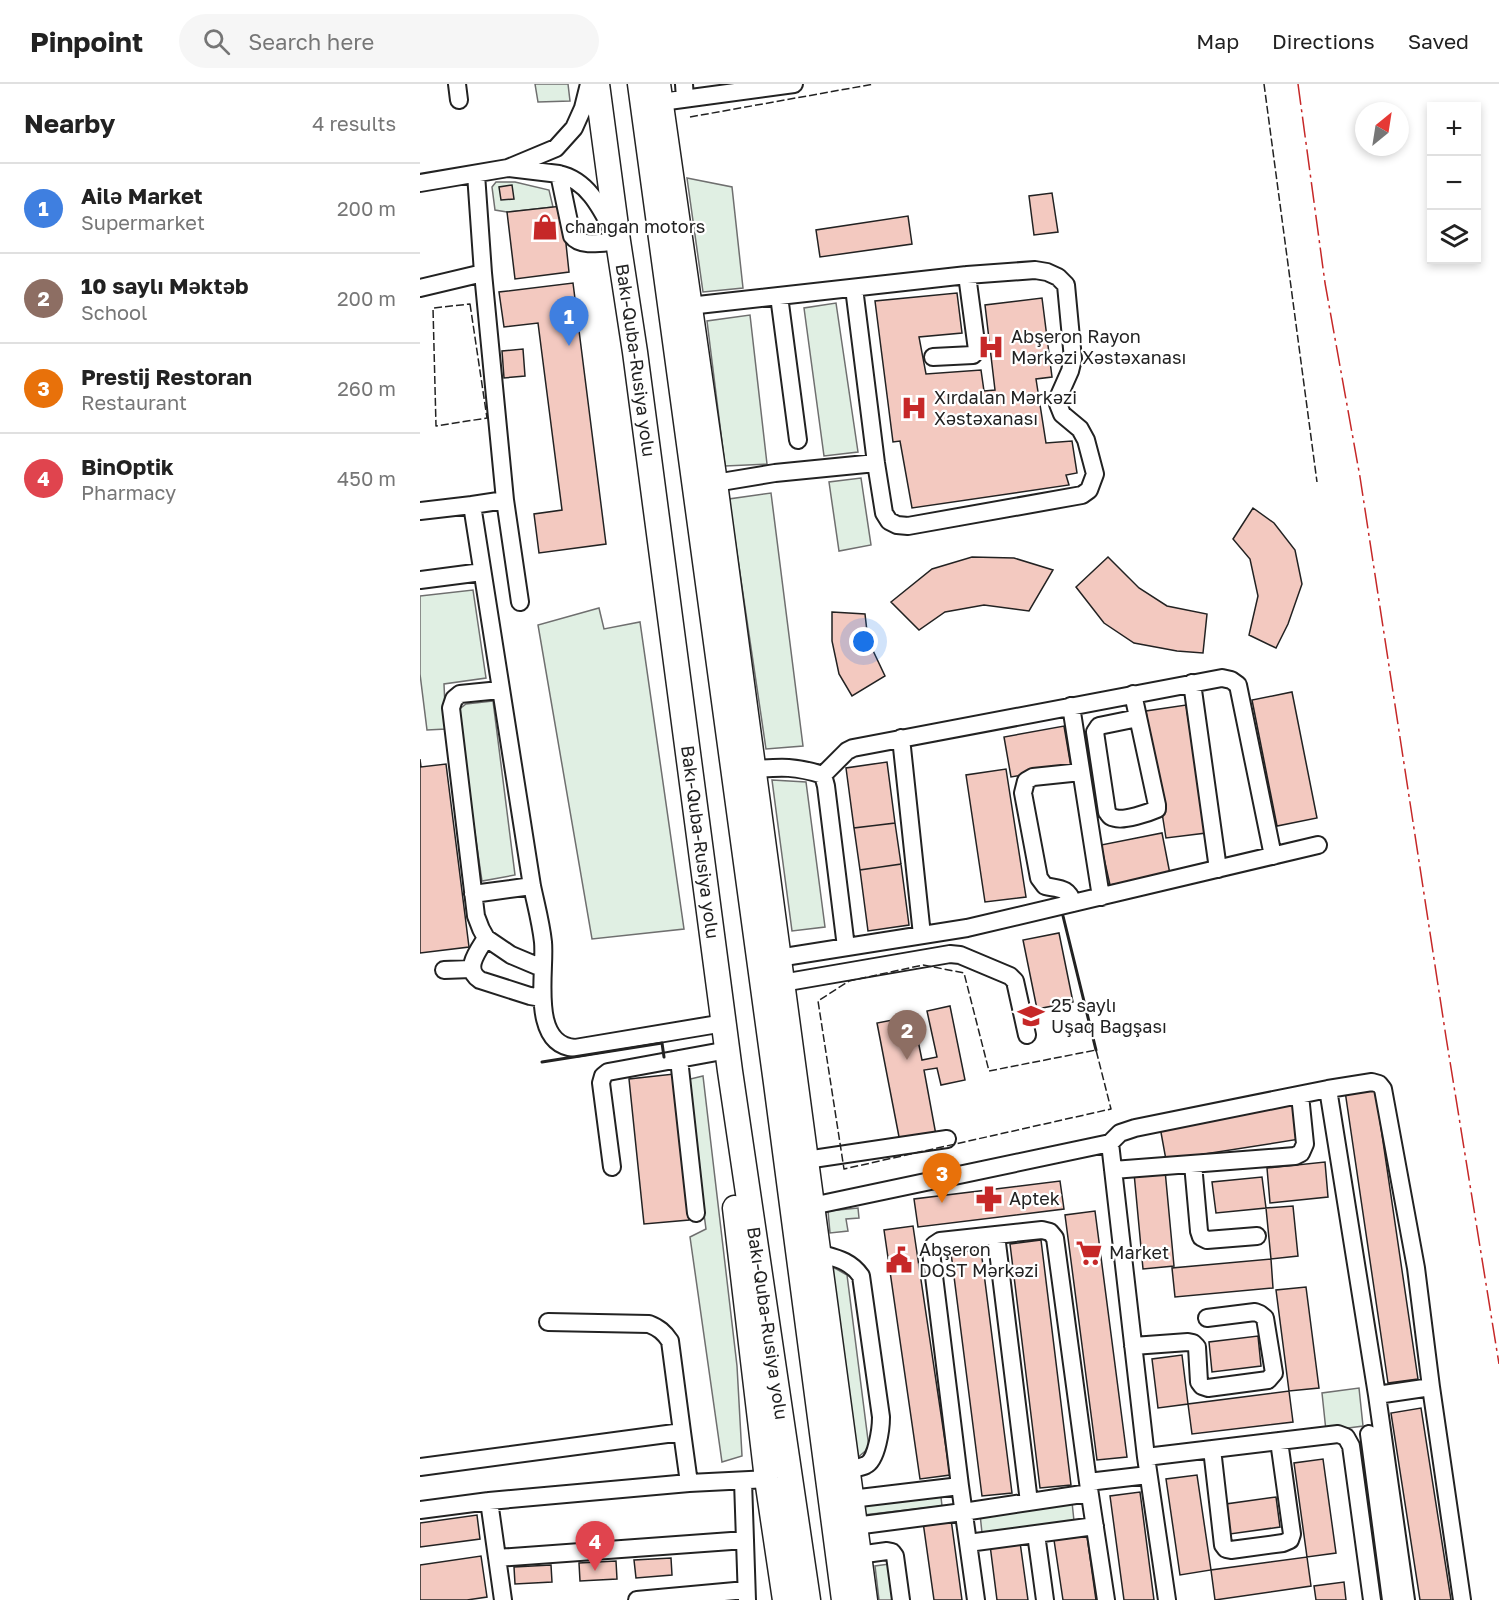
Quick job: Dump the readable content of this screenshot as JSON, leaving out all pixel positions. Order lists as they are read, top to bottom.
{
  "streets": {
    "highway": ["Bakı-Quba-Rusiya yolu"]
  },
  "places": {
    "shop": ["changan motors"],
    "hospital": ["Abşeron Rayon Mərkəzi Xəstəxanası", "Xırdalan Mərkəzi Xəstəxanası"],
    "school or university": ["25 saylı Uşaq Bağşası"],
    "pharmacy": ["Aptek"],
    "supermarket": ["Market"],
    "public building": ["Abşeron DOST Mərkəzi"]
  },
  "north": "top right",
  "page": {
    "header": "Pinpoint",
    "search": "Search here",
    "nav": ["Map", "Directions", "Saved"],
    "heading": ["Nearby", "4 results"],
    "map_buttons": ["+", "−"],
    "list": [
      {
        "mark": "1",
        "name": "Ailə Market",
        "note": "Supermarket",
        "value": "200 m"
      },
      {
        "mark": "2",
        "name": "10 saylı Məktəb",
        "note": "School",
        "value": "200 m"
      },
      {
        "mark": "3",
        "name": "Prestij Restoran",
        "note": "Restaurant",
        "value": "260 m"
      },
      {
        "mark": "4",
        "name": "BinOptik",
        "note": "Pharmacy",
        "value": "450 m"
      }
    ],
    "pins": [
      "1",
      "2",
      "3",
      "4"
    ]
  }
}
